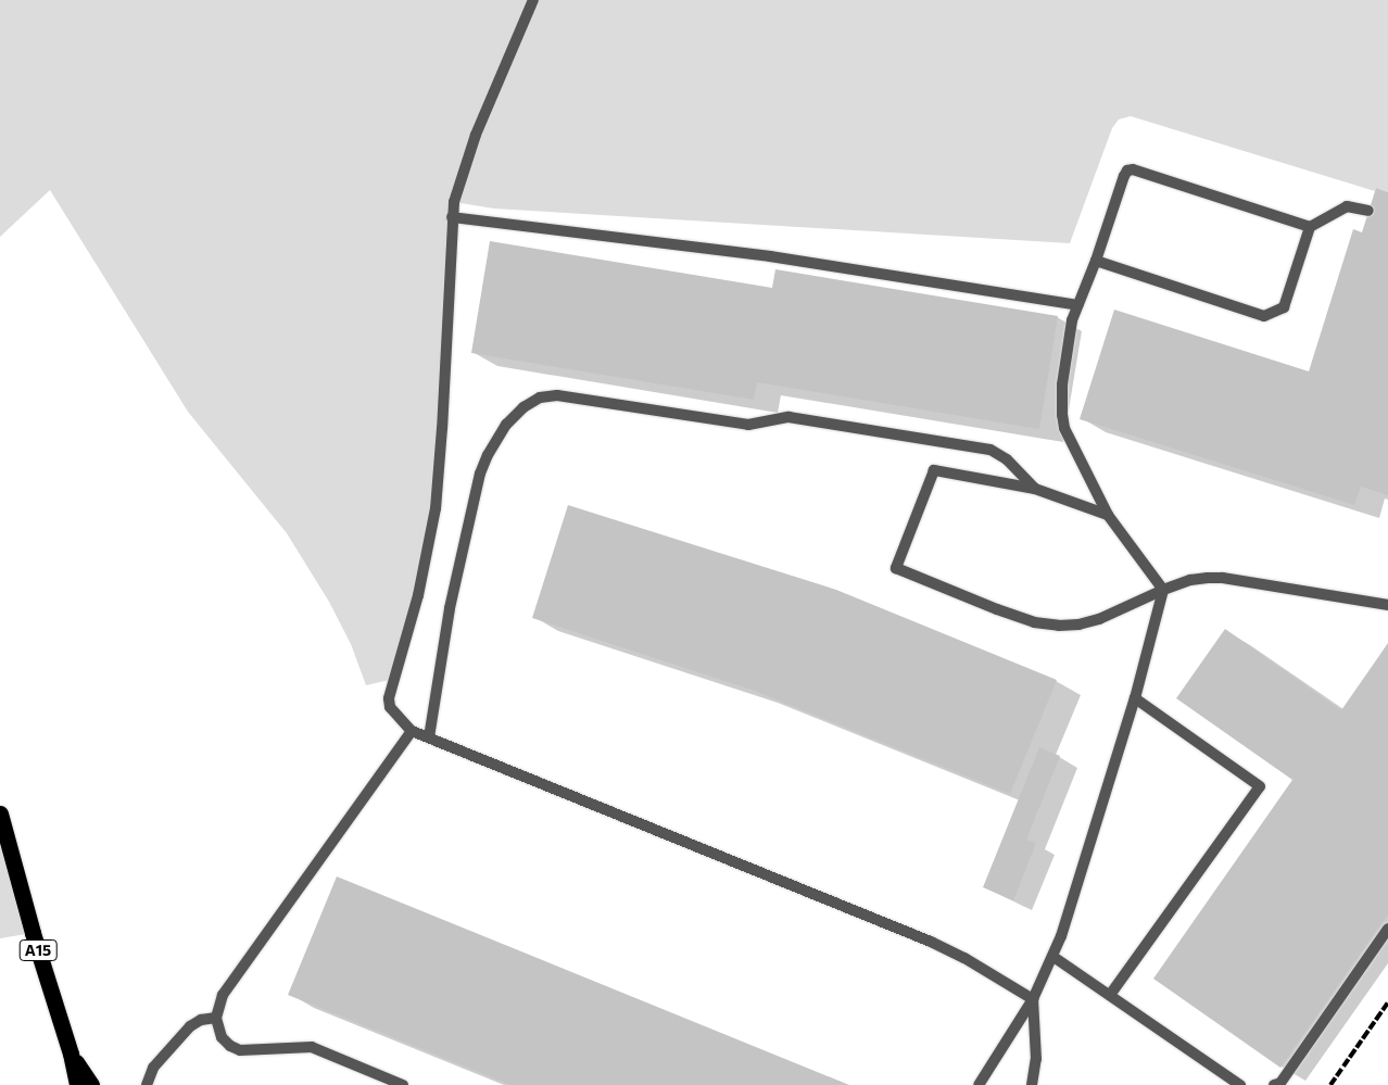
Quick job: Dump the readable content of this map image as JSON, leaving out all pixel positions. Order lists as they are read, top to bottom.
{
  "streets": {
    "highway": ["A15"]
  }
}
